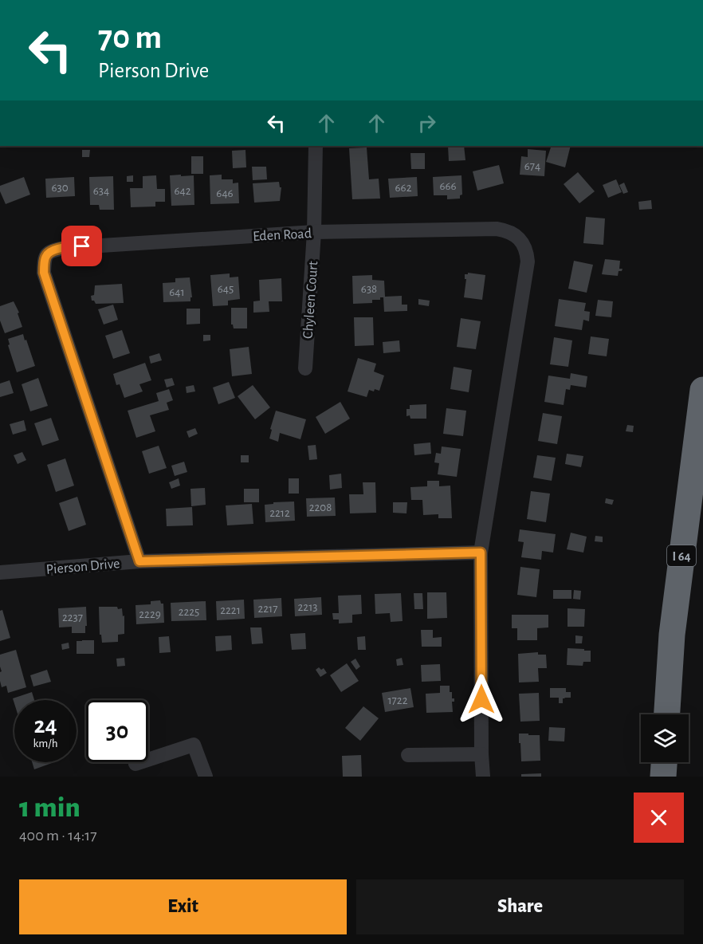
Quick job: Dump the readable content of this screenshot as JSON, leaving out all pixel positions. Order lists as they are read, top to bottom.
{
  "streets": {
    "highway": ["I 64"],
    "street": ["Eden Road", "Chyleen Court", "Pierson Drive"]
  },
  "crossings": [
    ["Eden Road", "Chyleen Court"],
    ["Eden Road", "Pierson Drive"]
  ],
  "house_numbers": [
    "674",
    "666",
    "630",
    "662",
    "634",
    "642",
    "646",
    "645",
    "638",
    "641",
    "2208",
    "2212",
    "2213",
    "2217",
    "2221",
    "2225",
    "2229",
    "2237",
    "1722"
  ],
  "page": {
    "turn": ["70 m", "Pierson Drive"],
    "speed": "24 km/h",
    "limit": "30",
    "heading": ["1 min", "400 m · 14:17"],
    "buttons": ["Exit", "Share"]
  }
}
